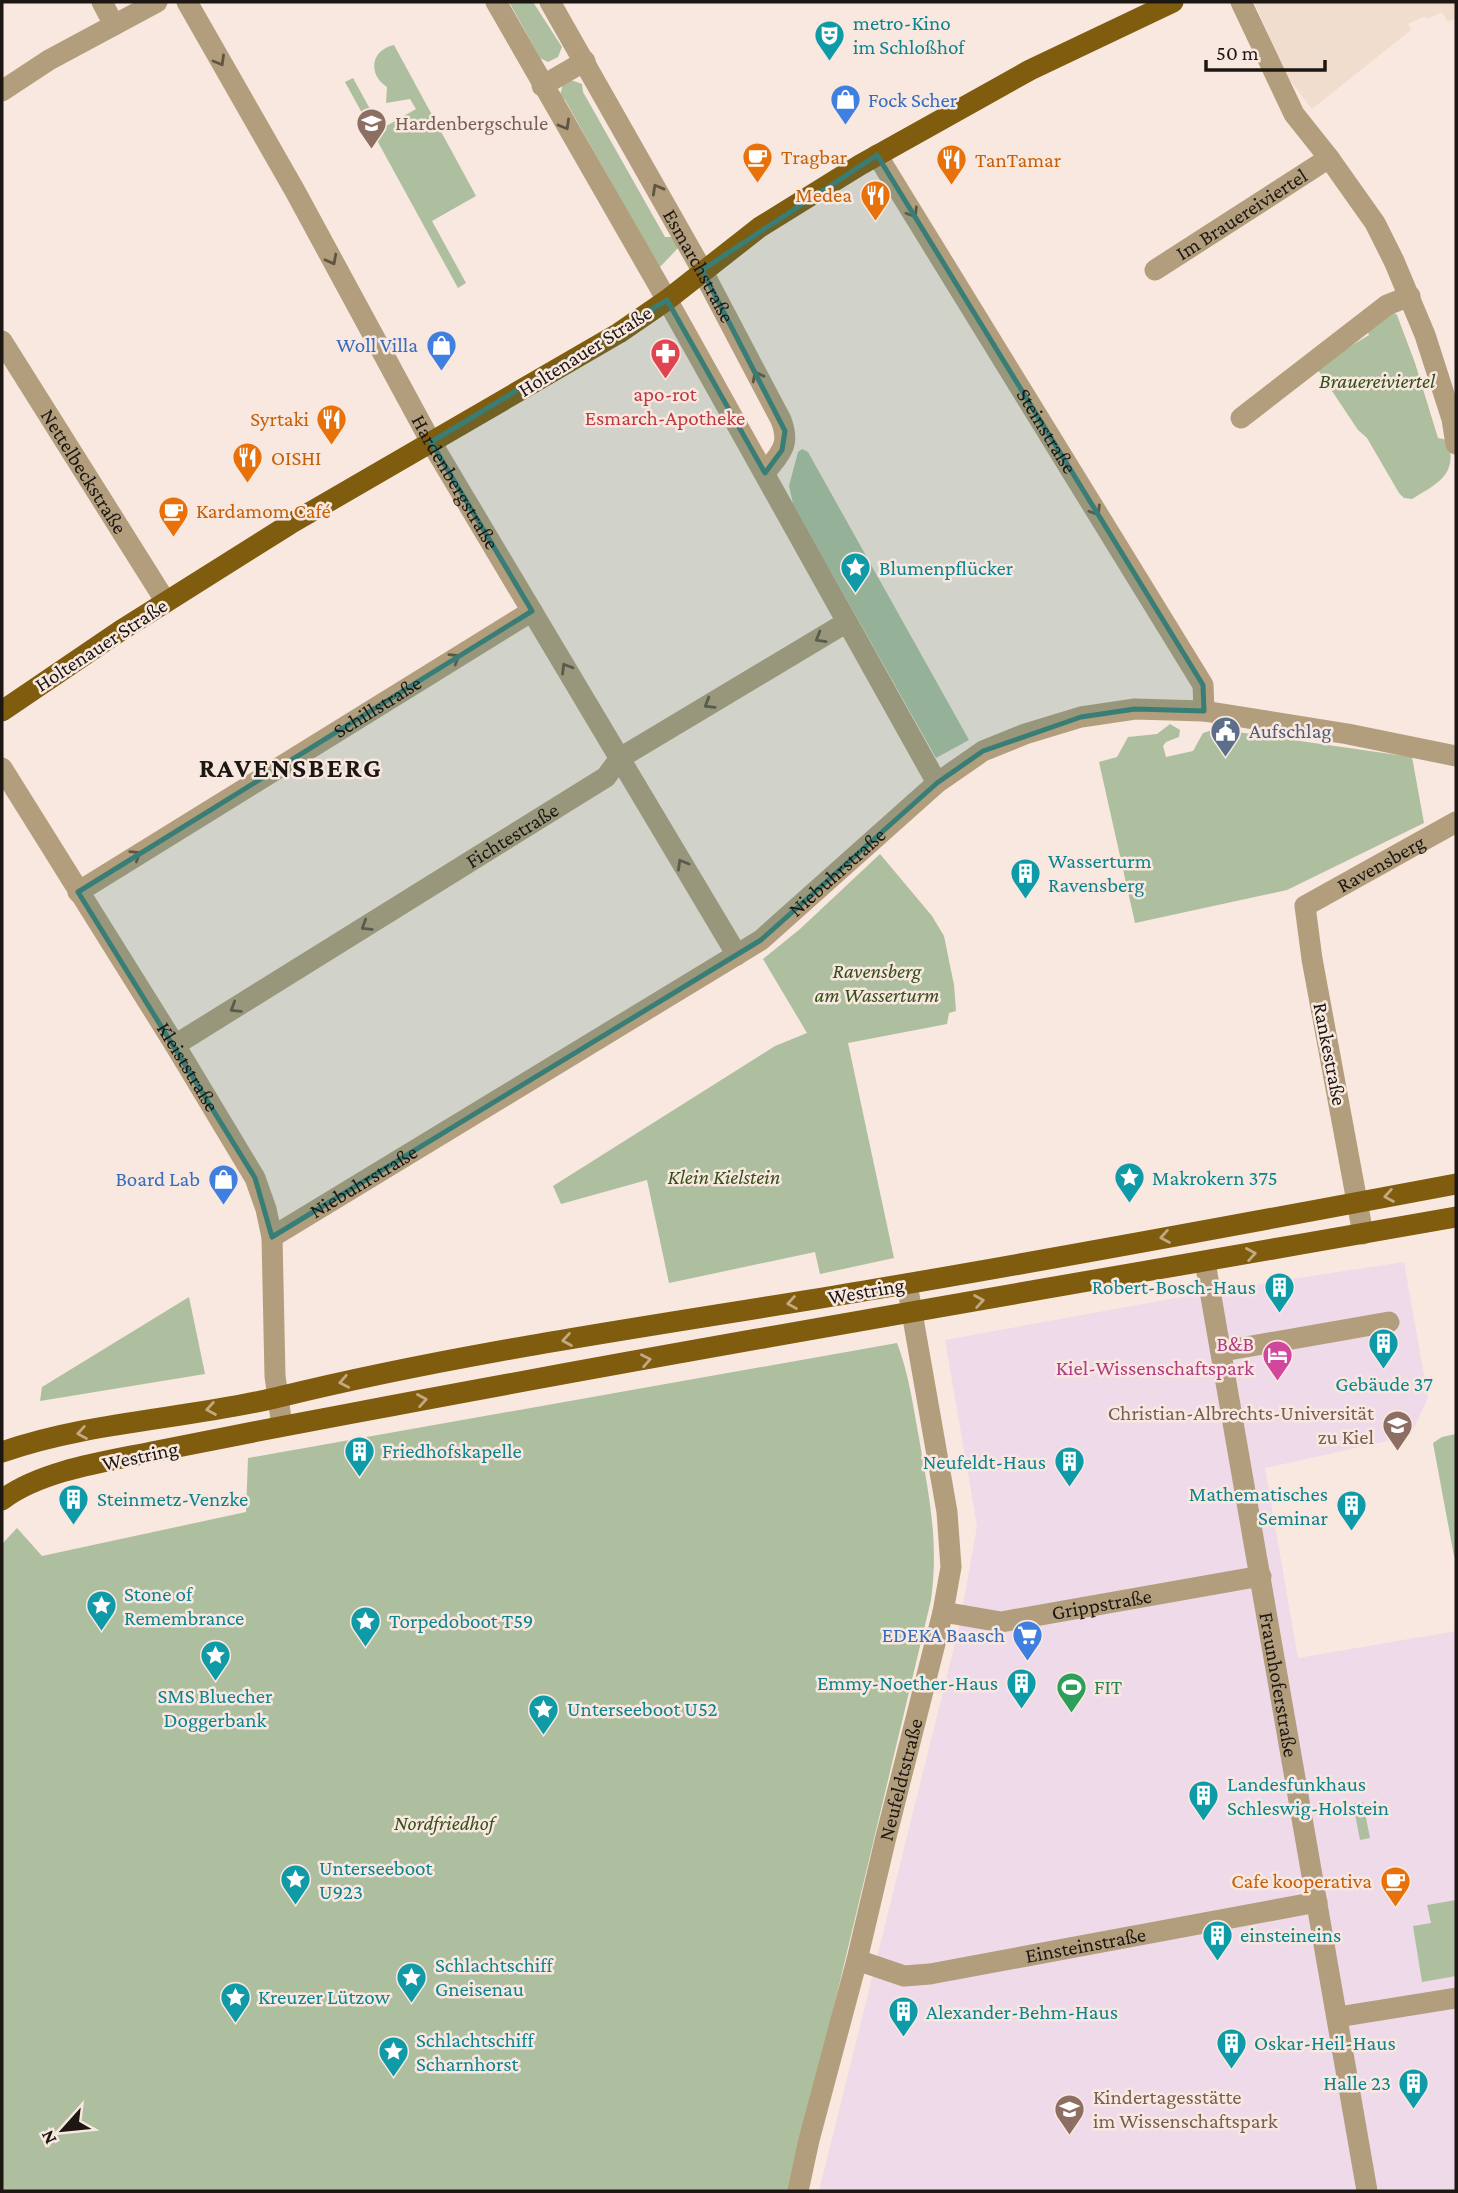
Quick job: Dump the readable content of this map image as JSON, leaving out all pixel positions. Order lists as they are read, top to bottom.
{
  "streets": {
    "main road": ["Holtenauer Straße", "Westring"],
    "street": [
      "Im Brauereiviertel",
      "Esmarchstraße",
      "Steinstraße",
      "Nettelbeckstraße",
      "Hardenbergstraße",
      "Schillstraße",
      "Fichtestraße",
      "Ravensberg",
      "Niebuhrstraße",
      "Rankestraße",
      "Kleiststraße",
      "Grippstraße",
      "Fraunhoferstraße",
      "Neufeldtstraße",
      "Einsteinstraße"
    ]
  },
  "crossings": [
    ["Esmarchstraße", "Holtenauer Straße"],
    ["Esmarchstraße", "Fichtestraße"],
    ["Esmarchstraße", "Niebuhrstraße"],
    ["Holtenauer Straße", "Steinstraße"],
    ["Holtenauer Straße", "Nettelbeckstraße"],
    ["Holtenauer Straße", "Hardenbergstraße"],
    ["Steinstraße", "Niebuhrstraße"],
    ["Hardenbergstraße", "Schillstraße"],
    ["Hardenbergstraße", "Fichtestraße"],
    ["Hardenbergstraße", "Niebuhrstraße"],
    ["Schillstraße", "Kleiststraße"],
    ["Fichtestraße", "Kleiststraße"],
    ["Ravensberg", "Rankestraße"],
    ["Niebuhrstraße", "Kleiststraße"],
    ["Rankestraße", "Westring"],
    ["Kleiststraße", "Westring"],
    ["Westring", "Fraunhoferstraße"],
    ["Westring", "Neufeldtstraße"],
    ["Grippstraße", "Fraunhoferstraße"],
    ["Grippstraße", "Neufeldtstraße"],
    ["Fraunhoferstraße", "Einsteinstraße"],
    ["Neufeldtstraße", "Einsteinstraße"]
  ],
  "one_way": ["Steinstraße", "Schillstraße", "Fichtestraße"],
  "districts": ["RAVENSBERG"],
  "parks": [
    "Brauereiviertel",
    "Ravensberg am Wasserturm",
    "Klein Kielstein",
    "Nordfriedhof"
  ],
  "places": {
    "theatre": ["metro-Kino im Schloßhof"],
    "shop": ["Fock Scher", "Woll Villa", "Board Lab"],
    "school or university": ["Hardenbergschule", "Christian-Albrechts-Universität zu Kiel", "Kindertagesstätte im Wissenschaftspark"],
    "cafe": ["Tragbar", "Kardamom Café", "Cafe kooperativa"],
    "restaurant": [
      "TanTamar",
      "Medea",
      "Syrtaki",
      "OISHI"
    ],
    "pharmacy": ["apo-rot Esmarch-Apotheke"],
    "place": [
      "Blumenpflücker",
      "Makrokern 375",
      "Stone of Remembrance",
      "Torpedoboot T59",
      "SMS Bluecher Doggerbank",
      "Unterseeboot U52",
      "Unterseeboot U923",
      "Schlachtschiff Gneisenau",
      "Kreuzer Lützow",
      "Schlachtschiff Scharnhorst"
    ],
    "public building": ["Aufschlag"],
    "building": [
      "Wasserturm Ravensberg",
      "Robert-Bosch-Haus",
      "Gebäude 37",
      "Friedhofskapelle",
      "Neufeldt-Haus",
      "Steinmetz-Venzke",
      "Mathematisches Seminar",
      "Emmy-Noether-Haus",
      "Landesfunkhaus Schleswig-Holstein",
      "einsteineins",
      "Alexander-Behm-Haus",
      "Oskar-Heil-Haus",
      "Halle 23"
    ],
    "hotel": ["B&B Kiel-Wissenschaftspark"],
    "supermarket": ["EDEKA Baasch"],
    "sports": ["FIT"]
  },
  "scale_bar": "50 m",
  "north": "bottom left"
}
